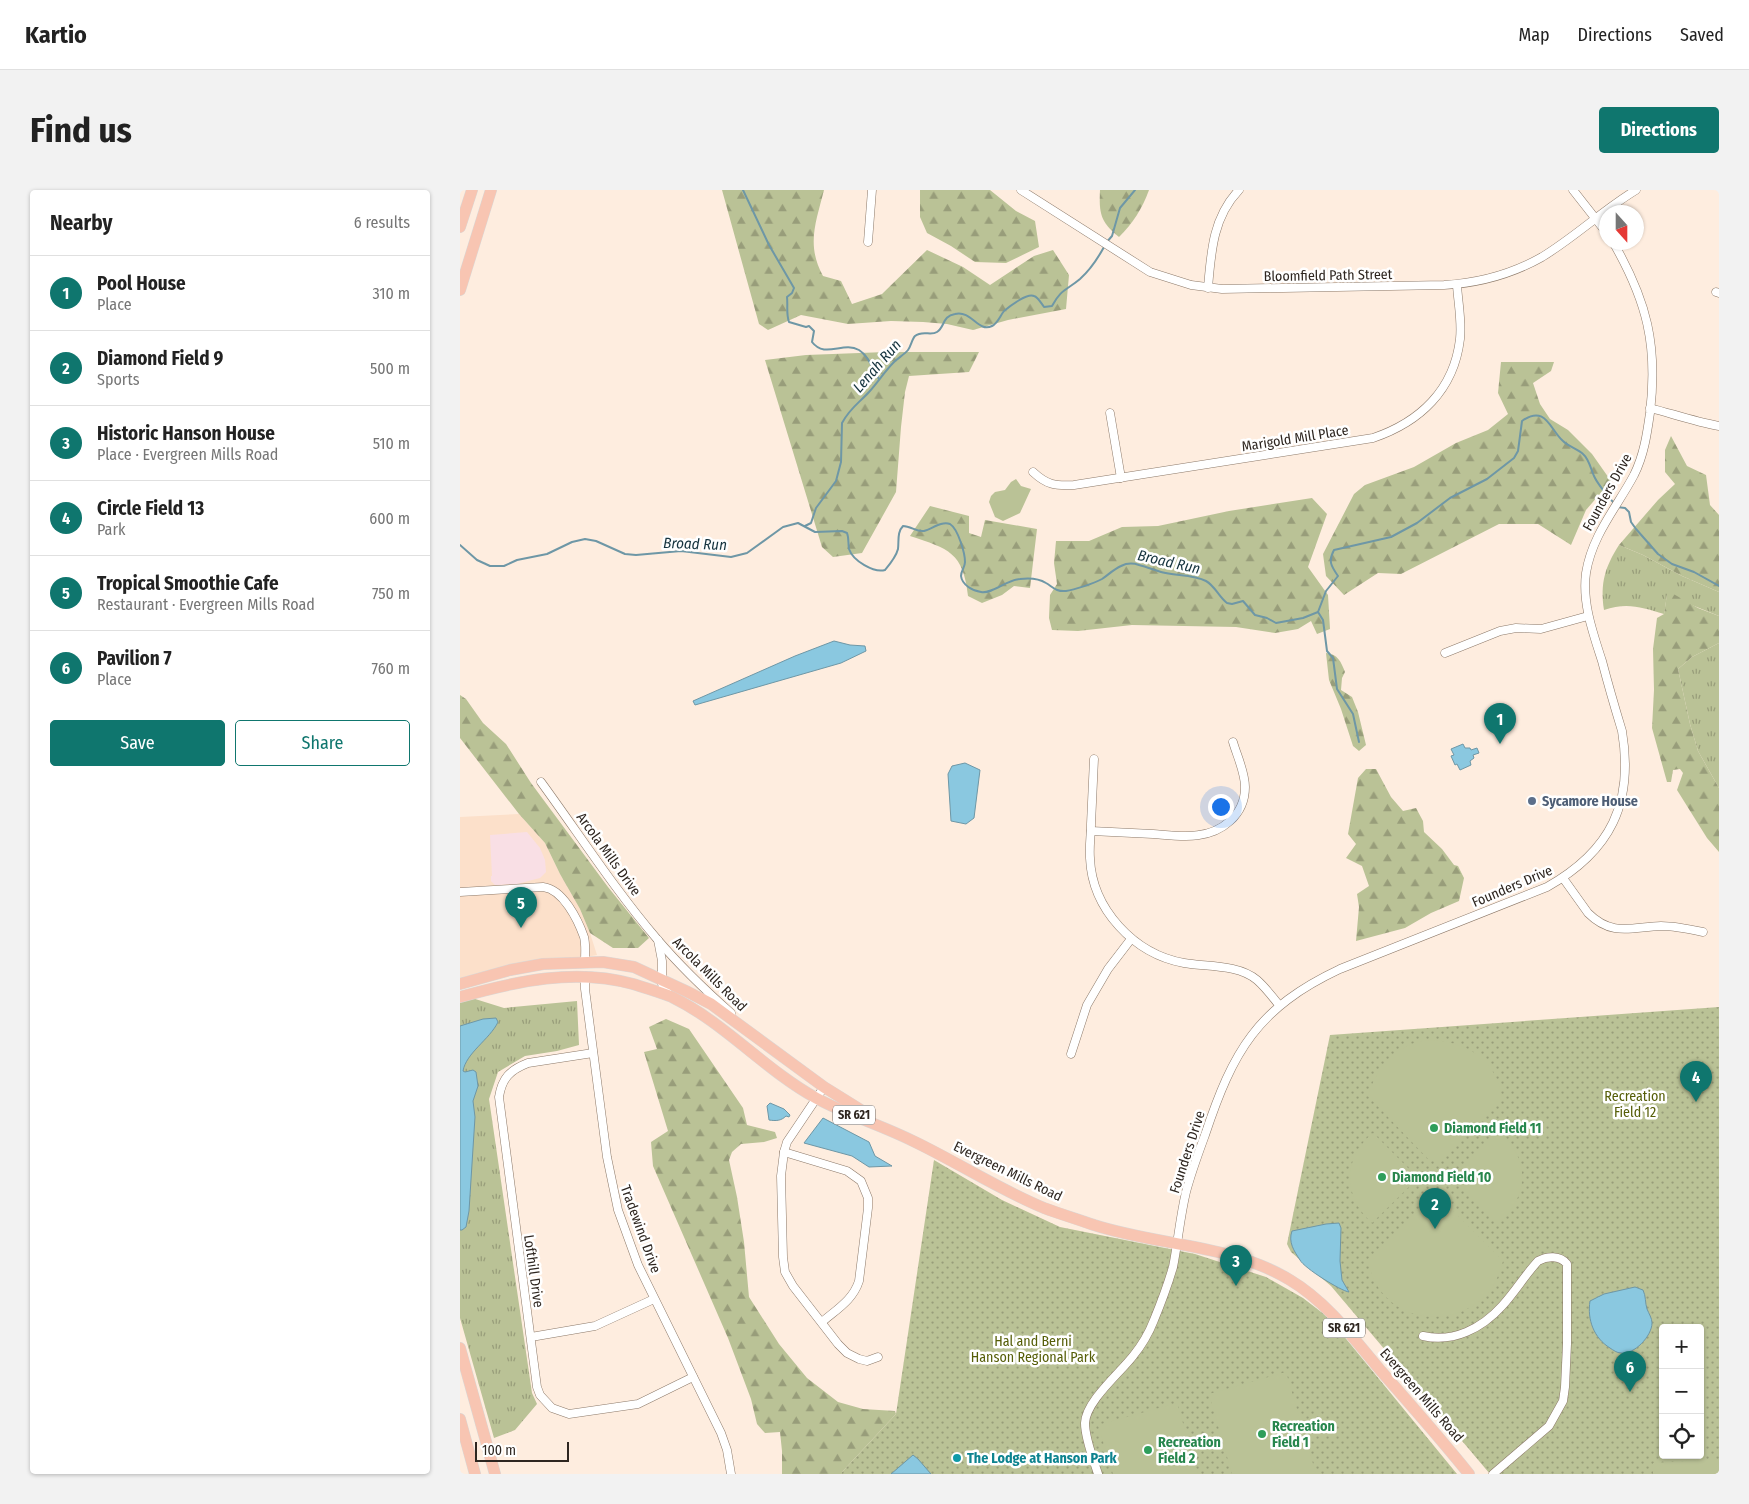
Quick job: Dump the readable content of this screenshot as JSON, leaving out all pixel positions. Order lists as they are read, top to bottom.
{
  "streets": {
    "main road": ["SR 621", "Evergreen Mills Road"],
    "street": [
      "Bloomfield Path Street",
      "Marigold Mill Place",
      "Founders Drive",
      "Arcola Mills Drive",
      "Arcola Mills Road",
      "Tradewind Drive",
      "Lofthill Drive"
    ]
  },
  "crossings": [
    ["Bloomfield Path Street", "Marigold Mill Place"],
    ["Founders Drive", "Evergreen Mills Road"],
    ["Arcola Mills Drive", "Arcola Mills Road"],
    ["Arcola Mills Road", "Evergreen Mills Road"],
    ["Evergreen Mills Road", "Tradewind Drive"],
    ["Tradewind Drive", "Lofthill Drive"]
  ],
  "water": ["Lenah Run", "Broad Run"],
  "parks": ["Recreation Field 12", "Hal and Berni Hanson Regional Park"],
  "places": [
    "Sycamore House",
    "Diamond Field 11",
    "Diamond Field 10",
    "Recreation Field 1",
    "Recreation Field 2",
    "The Lodge at Hanson Park"
  ],
  "scale_bar": "100 m",
  "north": "bottom",
  "page": {
    "header": "Kartio",
    "nav": ["Map", "Directions", "Saved"],
    "buttons": [
      "Directions",
      ["Save", "Share"]
    ],
    "title": "Find us",
    "heading": ["Nearby", "6 results"],
    "list": [
      {
        "mark": "1",
        "name": "Pool House",
        "note": "Place",
        "value": "310 m"
      },
      {
        "mark": "2",
        "name": "Diamond Field 9",
        "note": "Sports",
        "value": "500 m"
      },
      {
        "mark": "3",
        "name": "Historic Hanson House",
        "note": "Place · Evergreen Mills Road",
        "value": "510 m"
      },
      {
        "mark": "4",
        "name": "Circle Field 13",
        "note": "Park",
        "value": "600 m"
      },
      {
        "mark": "5",
        "name": "Tropical Smoothie Cafe",
        "note": "Restaurant · Evergreen Mills Road",
        "value": "750 m"
      },
      {
        "mark": "6",
        "name": "Pavilion 7",
        "note": "Place",
        "value": "760 m"
      }
    ],
    "pins": [
      "1",
      "5",
      "4",
      "2",
      "3",
      "6"
    ],
    "map_buttons": ["+", "−"],
    "scale": "100 m"
  }
}
